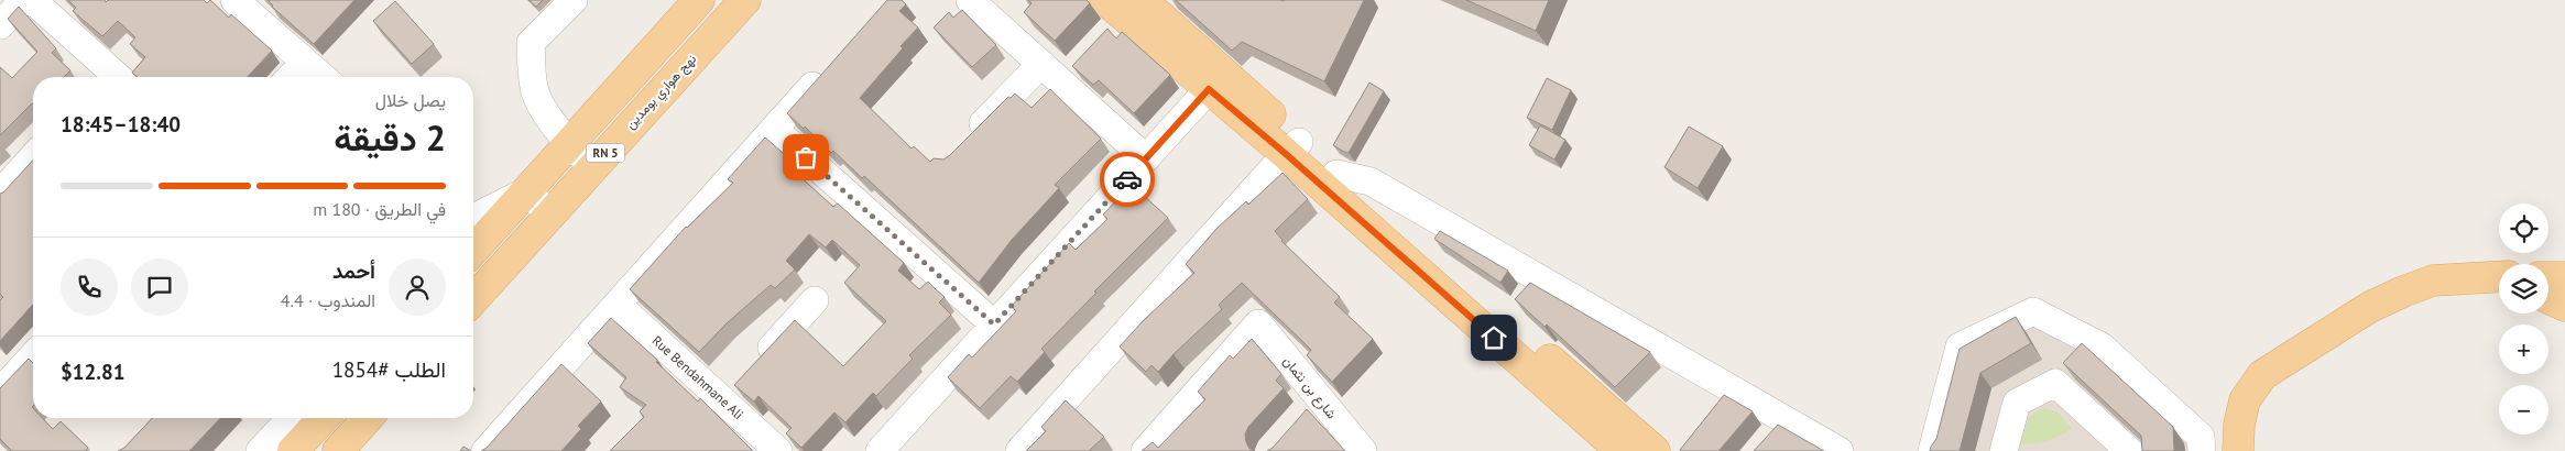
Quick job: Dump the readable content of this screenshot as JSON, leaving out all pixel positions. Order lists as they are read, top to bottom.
{
  "streets": {
    "main road": ["نهج هواري بومدين", "RN 5"],
    "street": ["Rue Bendahmane Ali", "شارع بن نثمان"]
  },
  "page": {
    "heading": ["2 دقيقة", "يصل خلال", "18:40–18:45"],
    "panel": [
      "أحمد",
      "المندوب · 4.4",
      "الطلب #1854",
      "$12.81"
    ],
    "bar": "في الطريق · 180 m",
    "map_buttons": ["+", "−"]
  }
}
